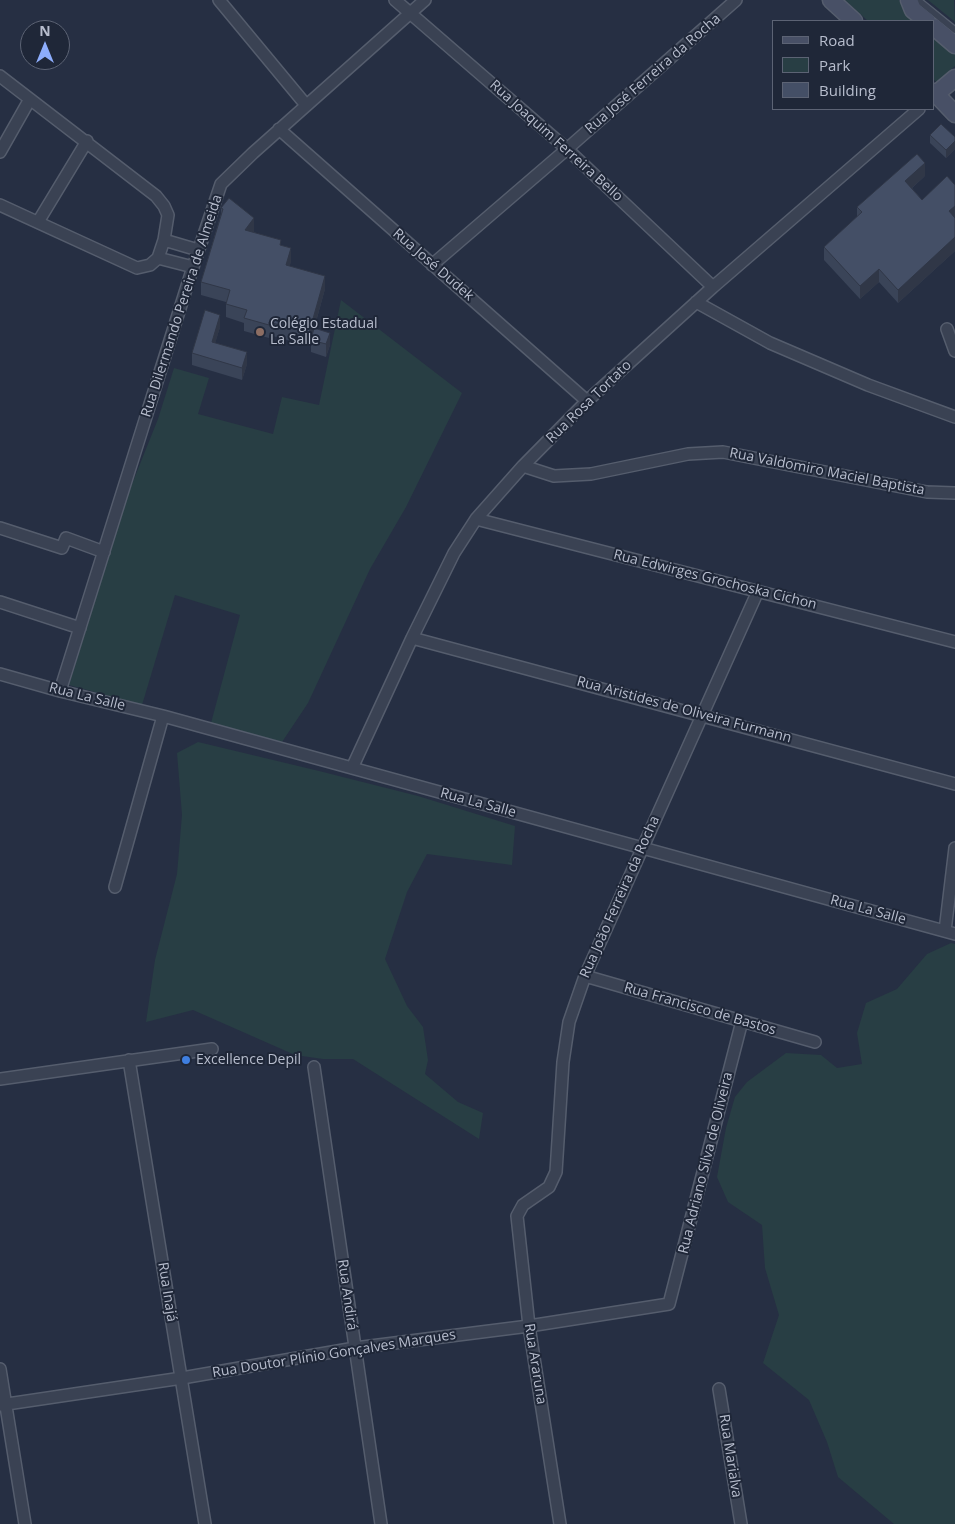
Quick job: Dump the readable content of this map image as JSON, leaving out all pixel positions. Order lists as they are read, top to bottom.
{
  "streets": {
    "street": [
      "Rua José Ferreira da Rocha",
      "Rua Joaquim Ferreira Bello",
      "Rua José Dudek",
      "Rua Dilermando Pereira de Almeida",
      "Rua Rosa Tortato",
      "Rua Valdomiro Maciel Baptista",
      "Rua Edwirges Grochoska Cichon",
      "Rua La Salle",
      "Rua Aristides de Oliveira Furmann",
      "Rua João Ferreira da Rocha",
      "Rua Francisco de Bastos",
      "Rua Adriano Silva de Oliveira",
      "Rua Inajá",
      "Rua Andirá",
      "Rua Doutor Plínio Gonçalves Marques",
      "Rua Araruna",
      "Rua Marialva"
    ]
  },
  "crossings": [
    ["Rua José Ferreira da Rocha", "Rua Joaquim Ferreira Bello"],
    ["Rua José Ferreira da Rocha", "Rua José Dudek"],
    ["Rua Joaquim Ferreira Bello", "Rua Dilermando Pereira de Almeida"],
    ["Rua Joaquim Ferreira Bello", "Rua Rosa Tortato"],
    ["Rua José Dudek", "Rua Dilermando Pereira de Almeida"],
    ["Rua José Dudek", "Rua Rosa Tortato"],
    ["Rua Dilermando Pereira de Almeida", "Rua La Salle"],
    ["Rua Rosa Tortato", "Rua Valdomiro Maciel Baptista"],
    ["Rua Rosa Tortato", "Rua Edwirges Grochoska Cichon"],
    ["Rua Rosa Tortato", "Rua La Salle"],
    ["Rua Rosa Tortato", "Rua Aristides de Oliveira Furmann"],
    ["Rua Edwirges Grochoska Cichon", "Rua João Ferreira da Rocha"],
    ["Rua La Salle", "Rua João Ferreira da Rocha"],
    ["Rua Aristides de Oliveira Furmann", "Rua João Ferreira da Rocha"],
    ["Rua João Ferreira da Rocha", "Rua Francisco de Bastos"],
    ["Rua João Ferreira da Rocha", "Rua Araruna"],
    ["Rua Francisco de Bastos", "Rua Adriano Silva de Oliveira"],
    ["Rua Adriano Silva de Oliveira", "Rua Doutor Plínio Gonçalves Marques"],
    ["Rua Inajá", "Rua Doutor Plínio Gonçalves Marques"],
    ["Rua Andirá", "Rua Doutor Plínio Gonçalves Marques"],
    ["Rua Doutor Plínio Gonçalves Marques", "Rua Araruna"]
  ],
  "places": ["Colégio Estadual La Salle", "Excellence Depil"],
  "legend": ["Road", "Park", "Building"],
  "north": "top"
}
